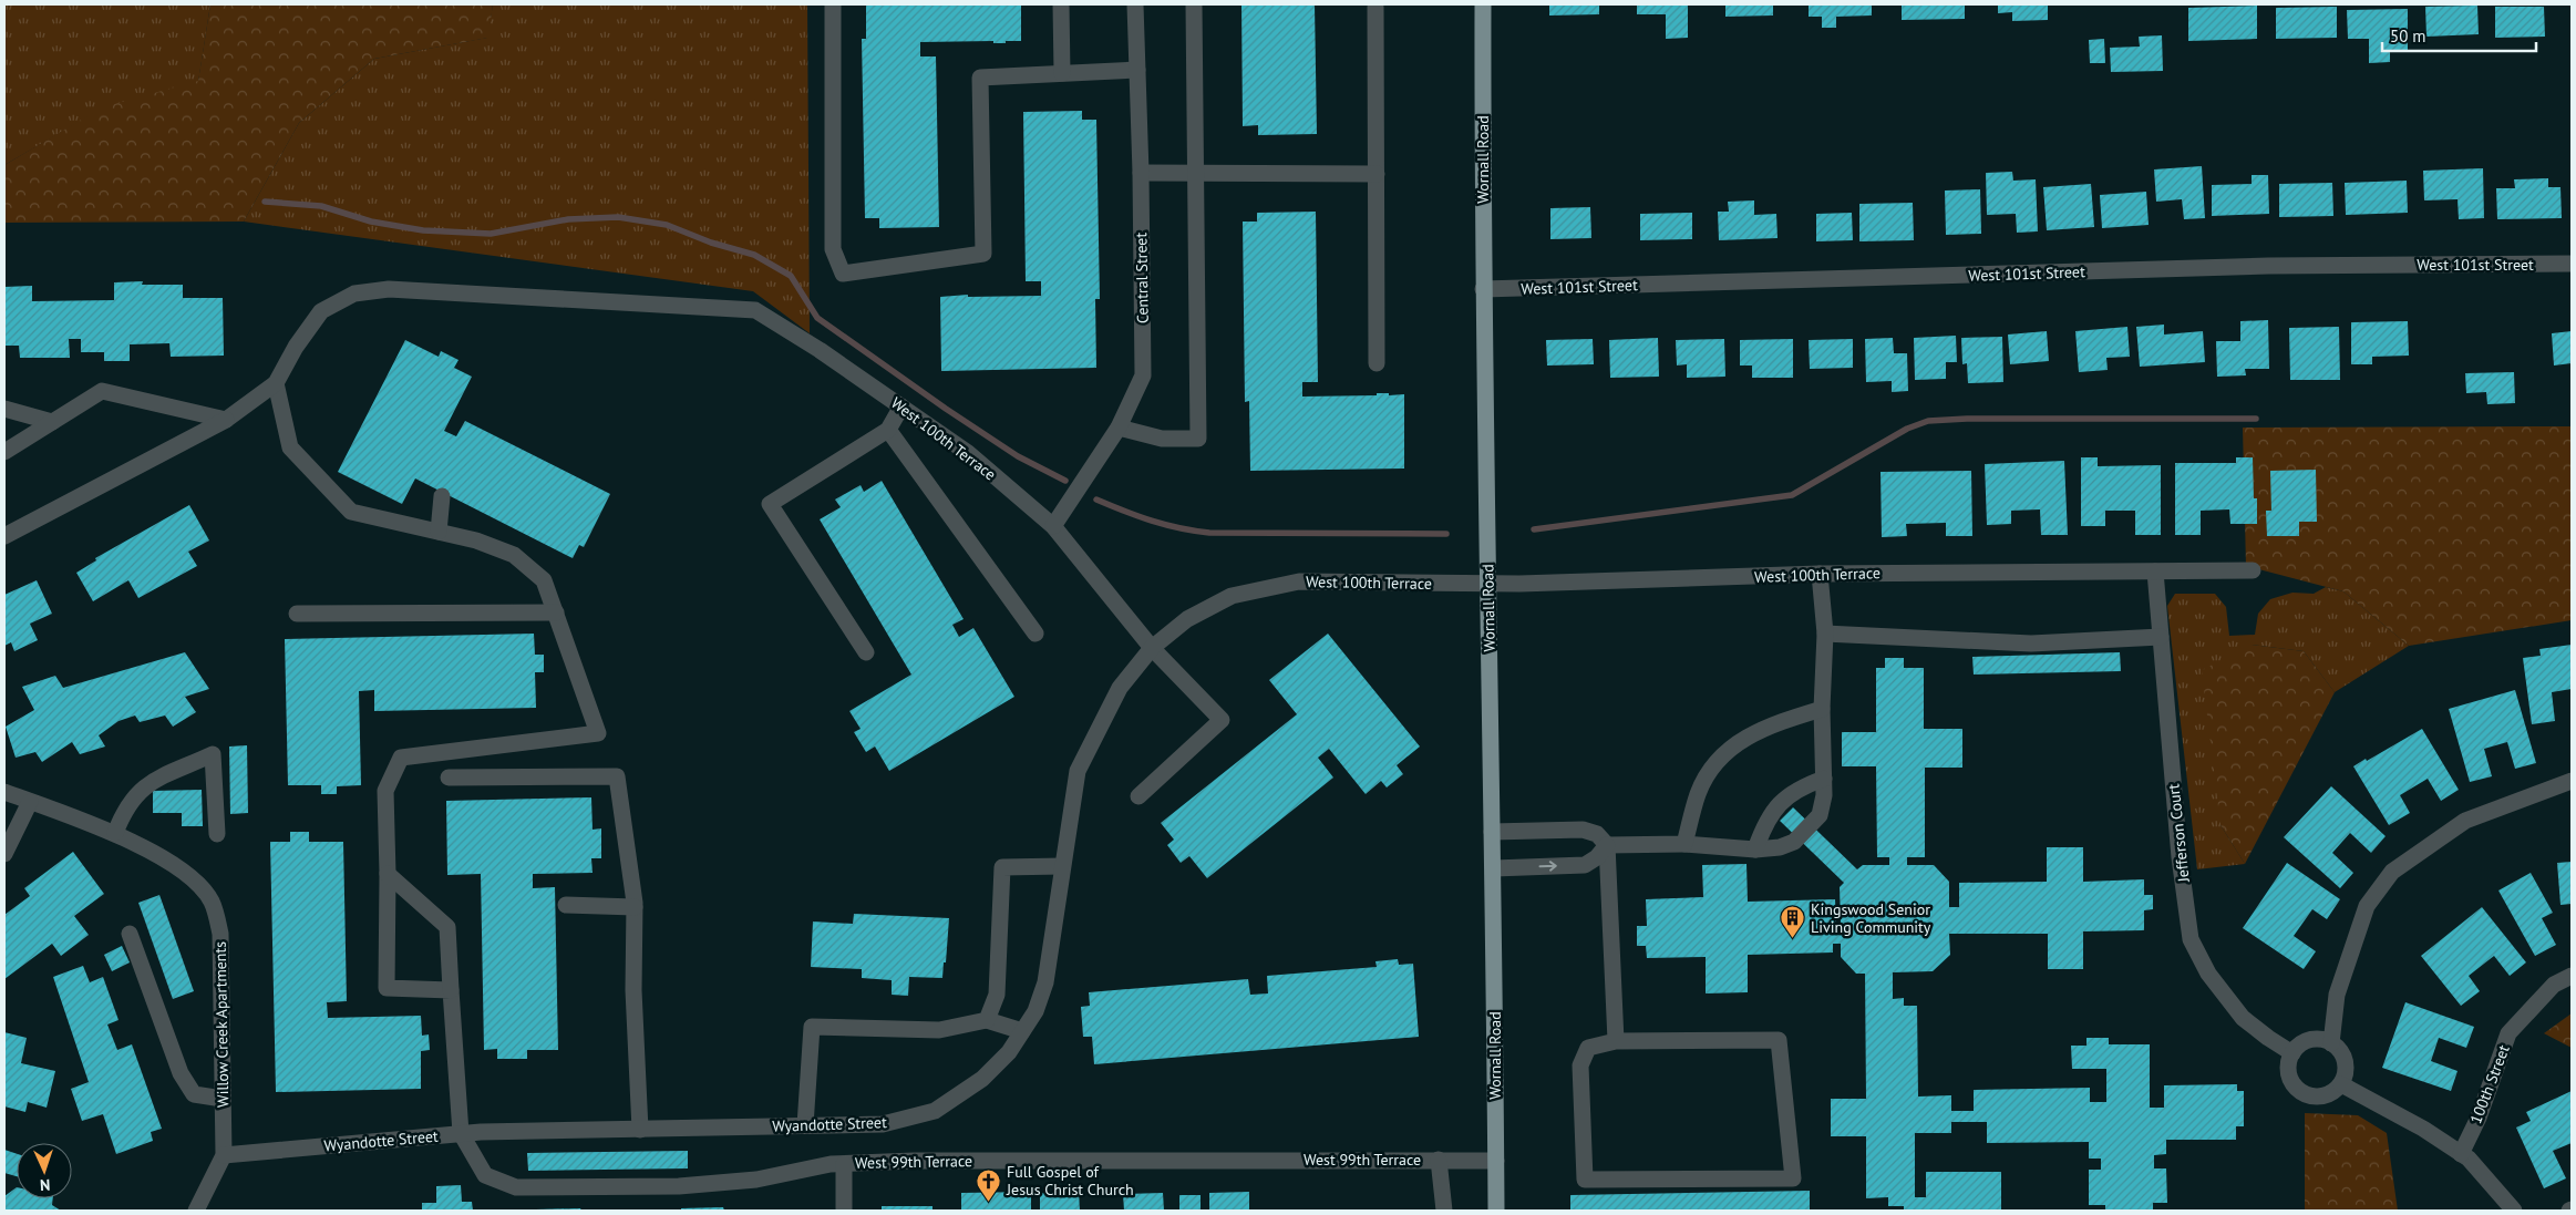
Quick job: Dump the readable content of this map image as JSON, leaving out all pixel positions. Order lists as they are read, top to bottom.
{
  "streets": {
    "main road": ["Wornall Road"],
    "street": [
      "West 101st Street",
      "Central Street",
      "West 100th Terrace",
      "Jefferson Court",
      "Willow Creek Apartments",
      "100th Street",
      "Wyandotte Street",
      "West 99th Terrace"
    ]
  },
  "crossings": [
    ["Wornall Road", "West 101st Street"],
    ["Wornall Road", "West 100th Terrace"],
    ["Wornall Road", "West 99th Terrace"],
    ["Central Street", "West 100th Terrace"],
    ["West 100th Terrace", "Jefferson Court"],
    ["West 100th Terrace", "Wyandotte Street"],
    ["Willow Creek Apartments", "Wyandotte Street"],
    ["Wyandotte Street", "West 99th Terrace"]
  ],
  "places": {
    "building": ["Kingswood Senior Living Community"],
    "church": ["Full Gospel of Jesus Christ Church"]
  },
  "scale_bar": "50 m",
  "north": "bottom"
}
